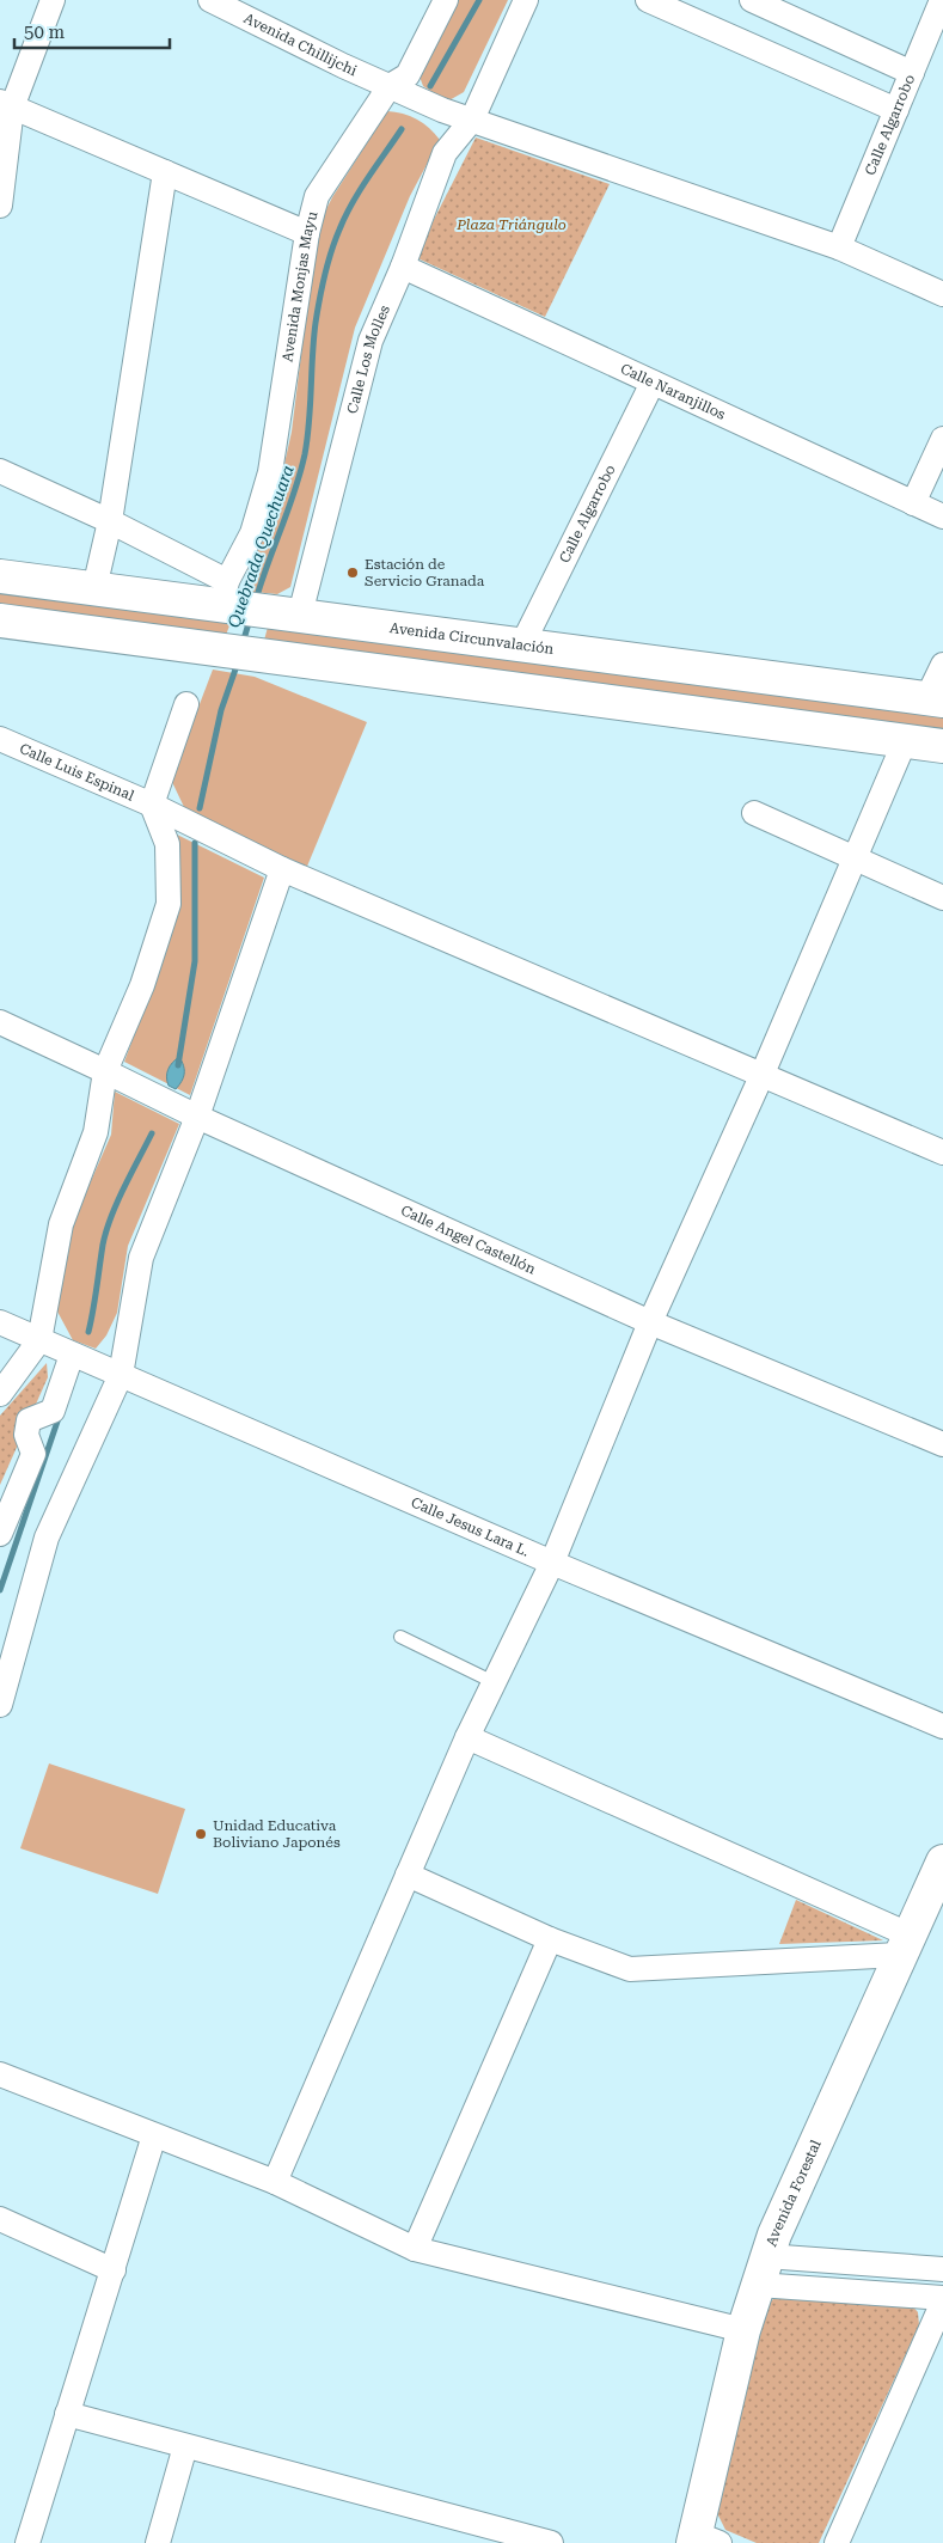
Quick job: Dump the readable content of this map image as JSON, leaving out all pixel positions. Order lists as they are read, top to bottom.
{
  "streets": {
    "main road": ["Avenida Circunvalación", "Avenida Forestal"],
    "street": [
      "Avenida Chillijchi",
      "Calle Algarrobo",
      "Avenida Monjas Mayu",
      "Calle Los Molles",
      "Calle Naranjillos",
      "Calle Luis Espinal",
      "Calle Angel Castellón",
      "Calle Jesus Lara L."
    ]
  },
  "crossings": [
    ["Avenida Chillijchi", "Calle Algarrobo"],
    ["Avenida Chillijchi", "Avenida Monjas Mayu"],
    ["Avenida Chillijchi", "Calle Los Molles"],
    ["Calle Algarrobo", "Calle Naranjillos"],
    ["Calle Algarrobo", "Avenida Circunvalación"],
    ["Avenida Monjas Mayu", "Avenida Circunvalación"],
    ["Calle Los Molles", "Calle Naranjillos"],
    ["Calle Los Molles", "Avenida Circunvalación"]
  ],
  "water": ["Quebrada Quechuara"],
  "parks": ["Plaza Triángulo"],
  "places": ["Estación de Servicio Granada", "Unidad Educativa Boliviano Japonés"],
  "scale_bar": "50 m"
}
